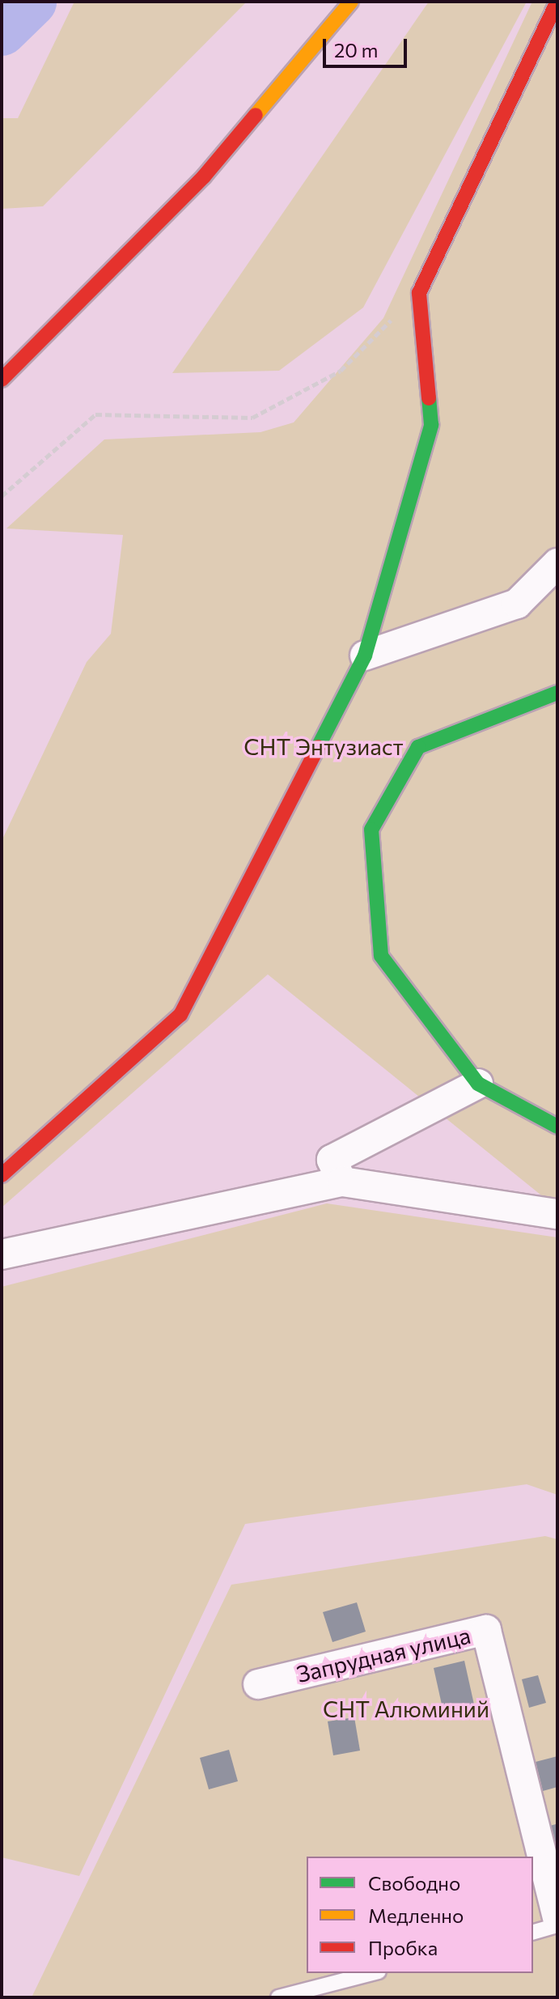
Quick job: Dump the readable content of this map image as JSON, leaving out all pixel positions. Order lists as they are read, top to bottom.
{
  "streets": {
    "street": ["Запрудная улица"]
  },
  "parks": ["СНТ Энтузиаст", "СНТ Алюминий"],
  "legend": ["Свободно", "Медленно", "Пробка"],
  "scale_bar": "20 m"
}
